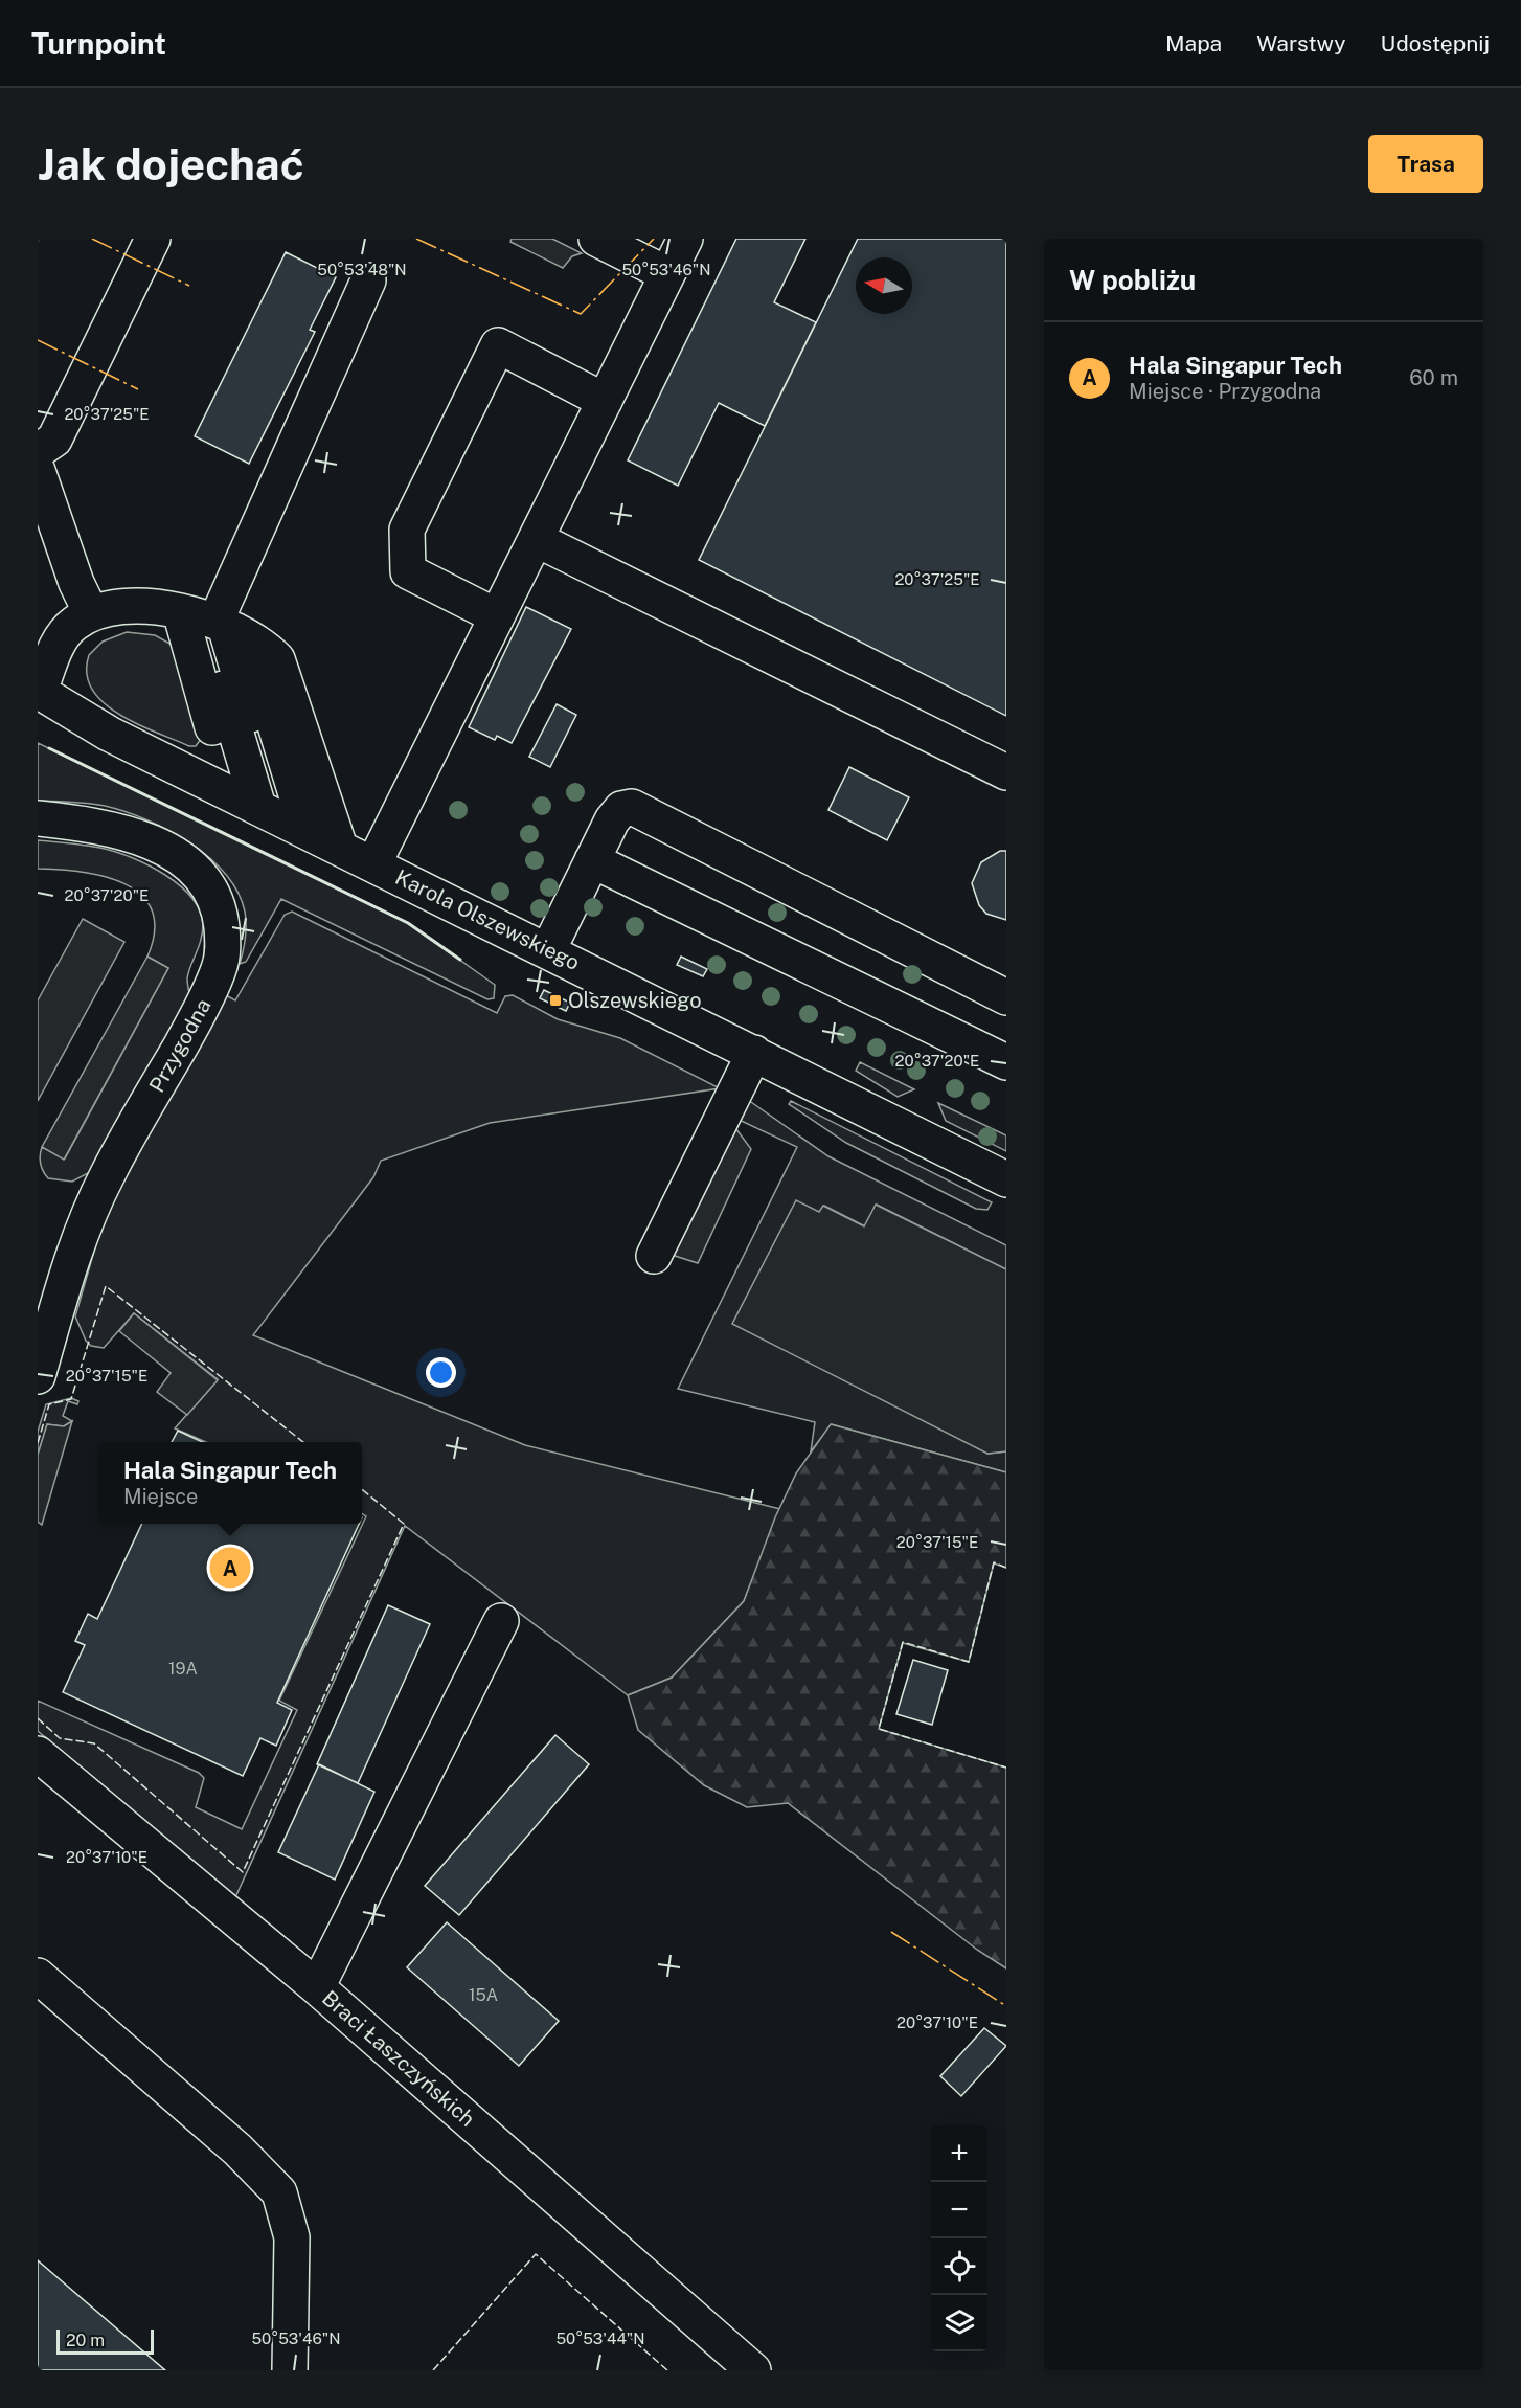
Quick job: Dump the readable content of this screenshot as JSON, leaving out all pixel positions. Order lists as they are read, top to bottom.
{
  "streets": {
    "street": ["Karola Olszewskiego", "Przygodna", "Braci Łaszczyńskich"]
  },
  "places": {
    "transit": ["Olszewskiego"]
  },
  "house_numbers": ["19A", "15A"],
  "scale_bar": "20 m",
  "north": "left",
  "page": {
    "header": "Turnpoint",
    "nav": ["Mapa", "Warstwy", "Udostępnij"],
    "buttons": "Trasa",
    "title": "Jak dojechać",
    "heading": "W pobliżu",
    "list": [
      {
        "mark": "A",
        "name": "Hala Singapur Tech",
        "note": "Miejsce · Przygodna",
        "value": "60 m"
      }
    ],
    "popup": ["Hala Singapur Tech", "Miejsce"],
    "pins": "A",
    "map_buttons": ["+", "−"],
    "scale": "20 m"
  },
  "coordinates": [
    "50°53'46\"N",
    "50°53'48\"N",
    "20°37'25\"E",
    "20°37'20\"E",
    "20°37'15\"E",
    "20°37'10\"E",
    "50°53'44\"N"
  ]
}
